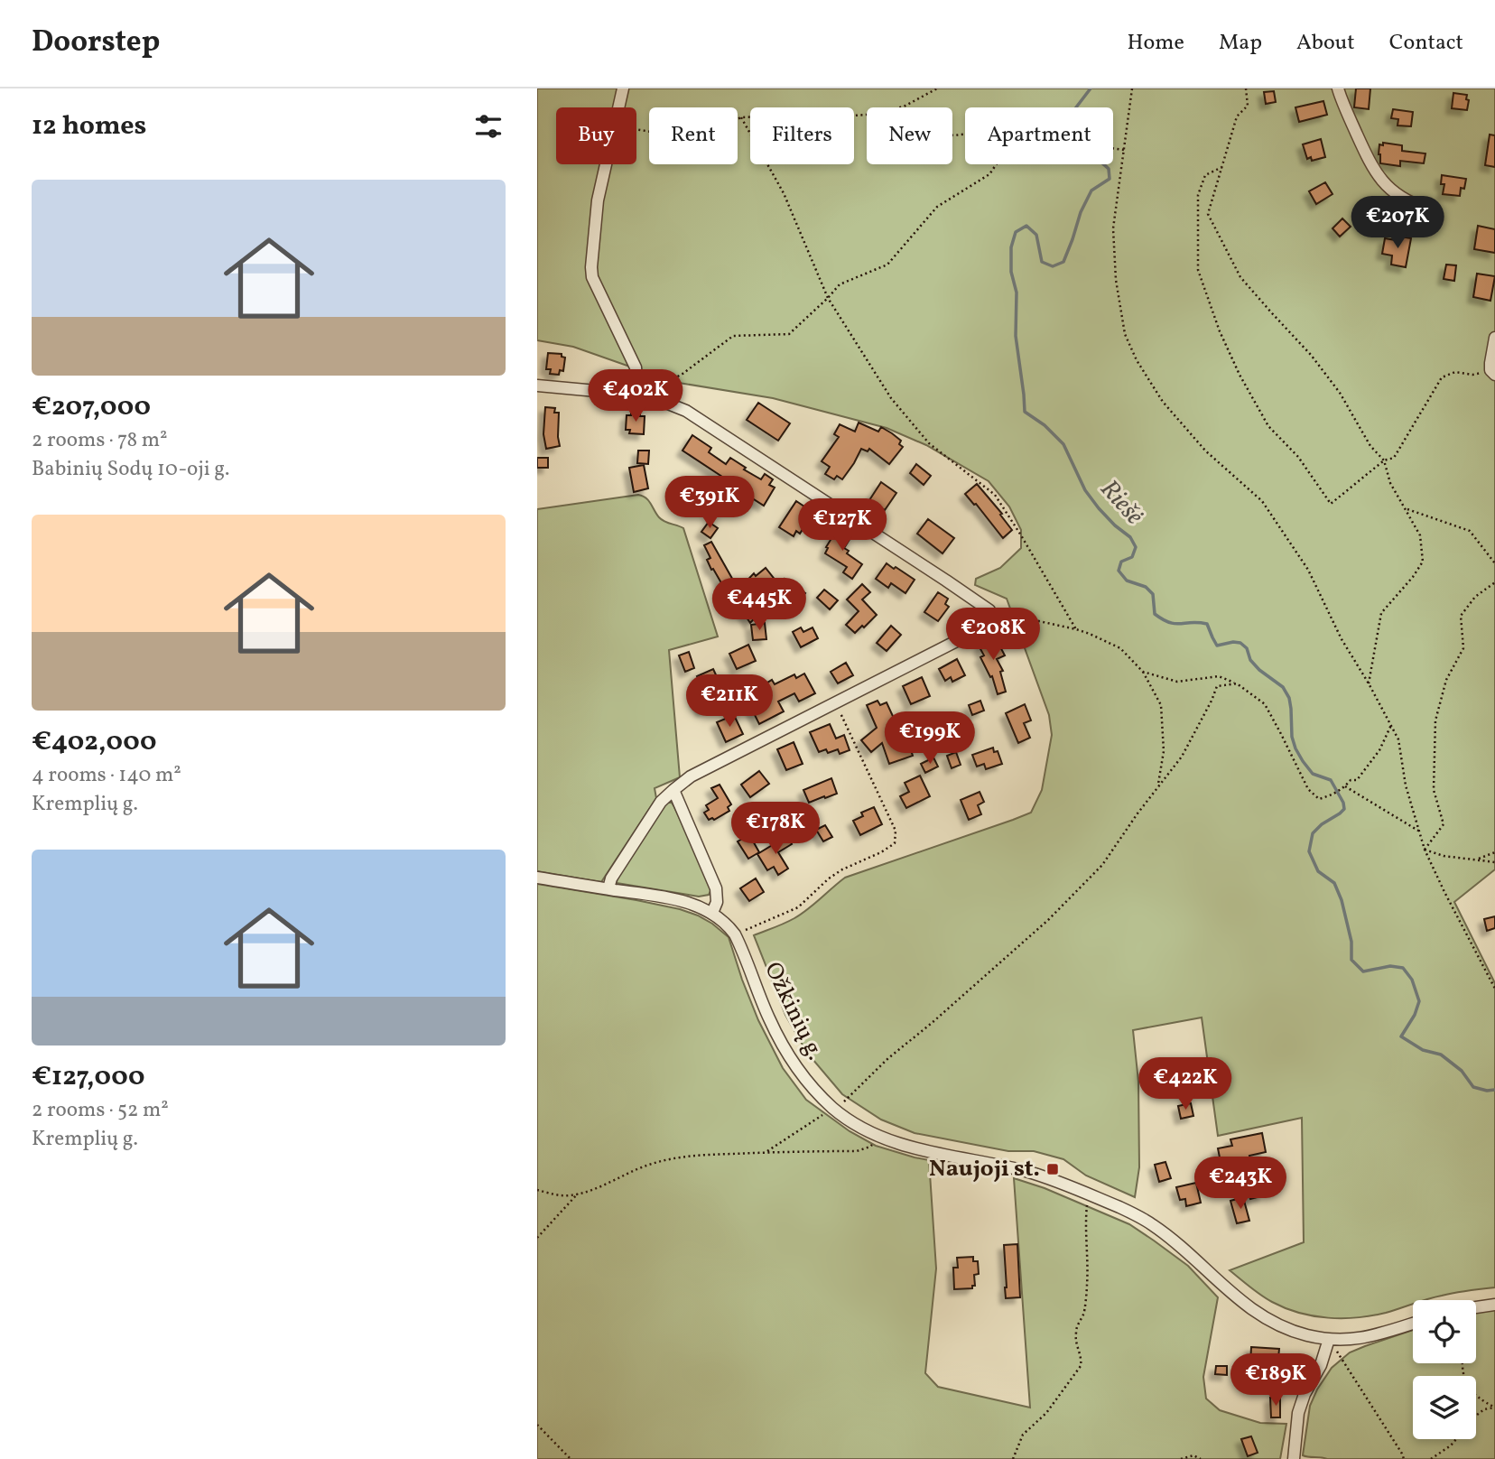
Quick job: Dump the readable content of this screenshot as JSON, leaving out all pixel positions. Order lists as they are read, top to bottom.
{
  "streets": {
    "street": ["Ožkinių g."]
  },
  "water": ["Riešė"],
  "places": {
    "transit": ["Naujoji st."]
  },
  "page": {
    "header": "Doorstep",
    "nav": [
      "Home",
      "Map",
      "About",
      "Contact"
    ],
    "heading": "12 homes",
    "chip": [
      "Buy",
      "Rent",
      "Filters",
      "New",
      "Apartment"
    ],
    "list": [
      {
        "name": "€207,000",
        "note": "2 rooms · 78 m² · Babinių Sodų 10-oji g."
      },
      {
        "name": "€402,000",
        "note": "4 rooms · 140 m² · Kremplių g."
      },
      {
        "name": "€127,000",
        "note": "2 rooms · 52 m² · Kremplių g."
      }
    ],
    "price": [
      "€207K",
      "€402K",
      "€391K",
      "€127K",
      "€445K",
      "€208K",
      "€211K",
      "€199K",
      "€178K",
      "€422K",
      "€243K",
      "€189K"
    ]
  }
}
